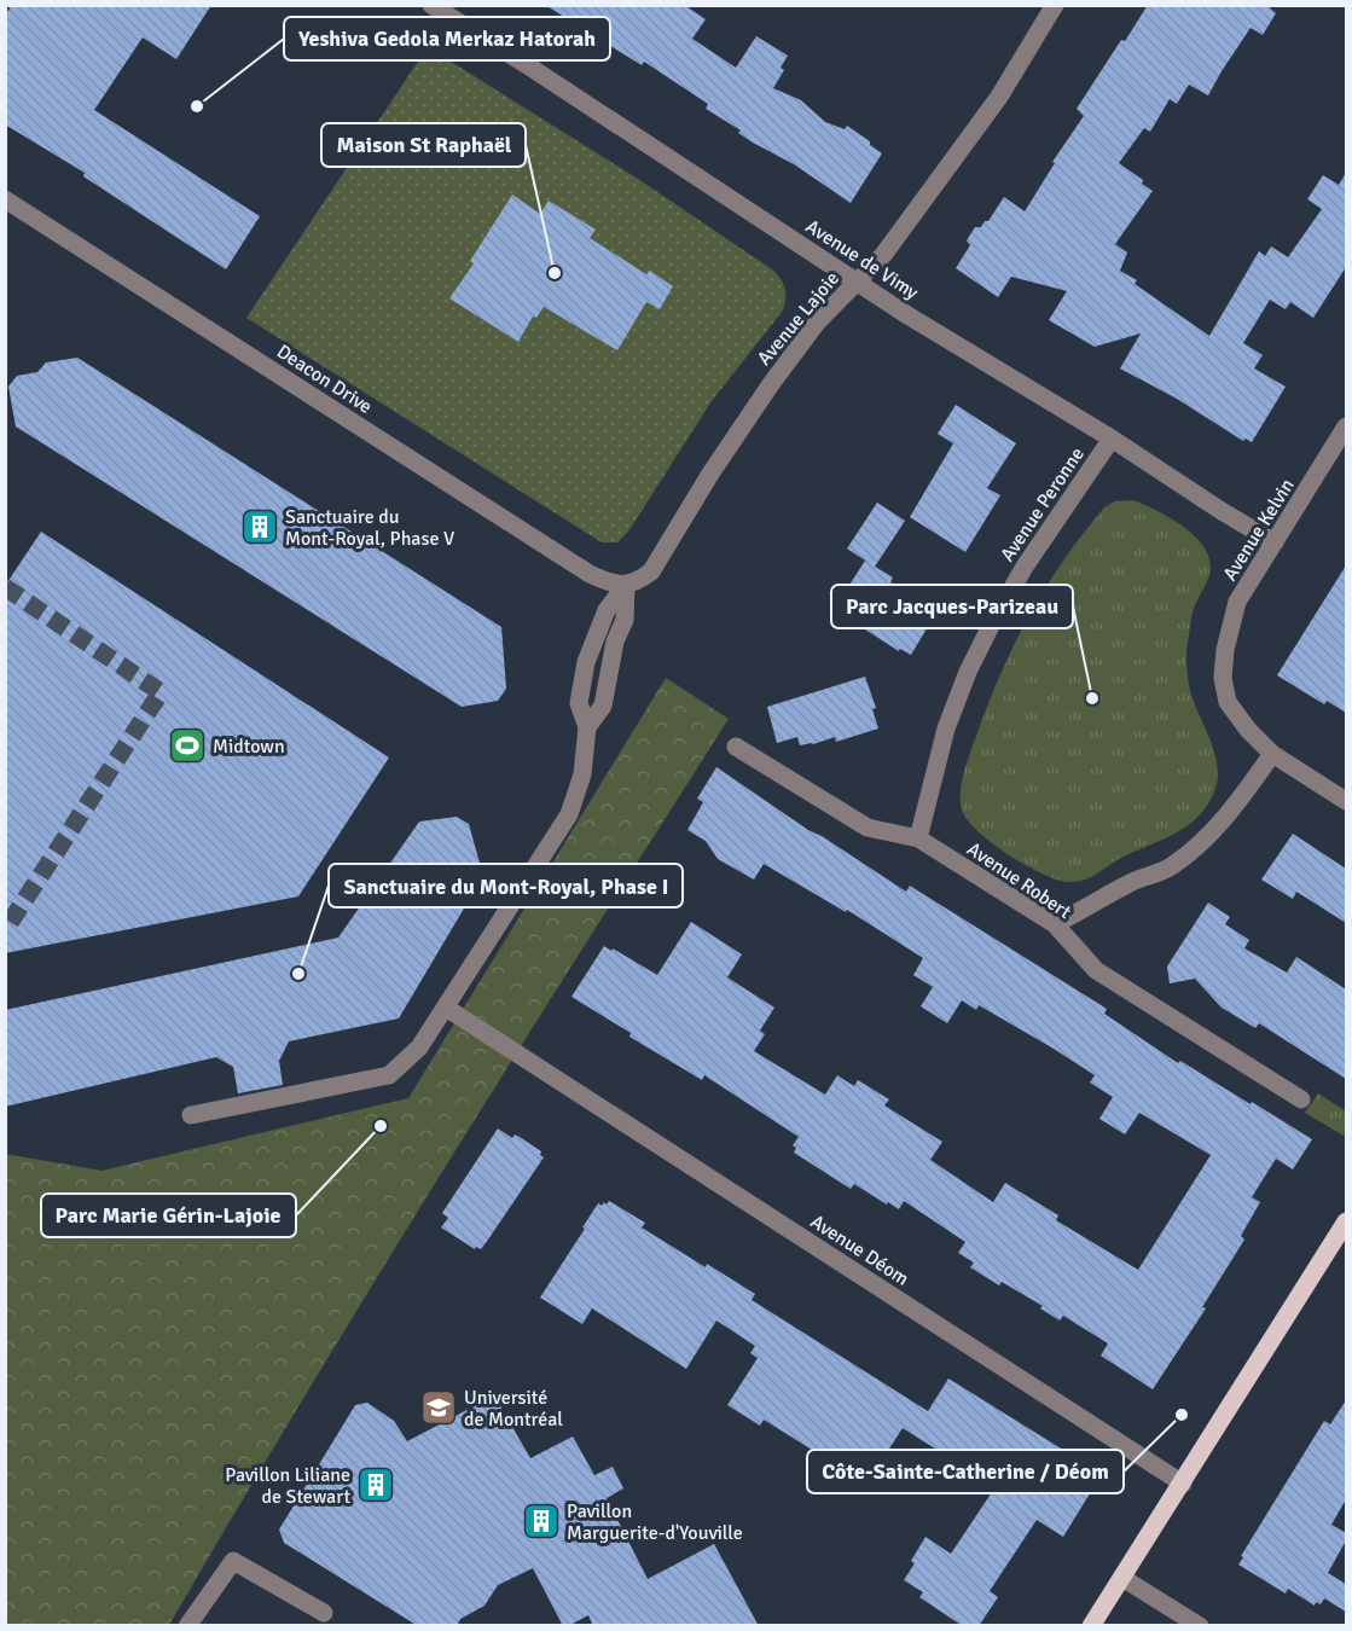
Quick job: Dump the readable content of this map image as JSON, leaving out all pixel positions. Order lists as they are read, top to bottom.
{
  "streets": {
    "street": [
      "Avenue de Vimy",
      "Avenue Lajoie",
      "Deacon Drive",
      "Avenue Peronne",
      "Avenue Kelvin",
      "Avenue Robert",
      "Avenue Déom"
    ]
  },
  "crossings": [
    ["Avenue de Vimy", "Avenue Lajoie"],
    ["Avenue de Vimy", "Avenue Peronne"],
    ["Avenue de Vimy", "Avenue Kelvin"],
    ["Avenue Lajoie", "Deacon Drive"],
    ["Avenue Peronne", "Avenue Robert"]
  ],
  "places": {
    "other": [
      "Yeshiva Gedola Merkaz Hatorah",
      "Maison St Raphaël",
      "Parc Jacques-Parizeau",
      "Sanctuaire du Mont-Royal, Phase I",
      "Parc Marie Gérin-Lajoie",
      "Côte-Sainte-Catherine / Déom"
    ],
    "building": ["Sanctuaire du Mont-Royal, Phase V", "Pavillon Liliane de Stewart", "Pavillon Marguerite-d'Youville"],
    "sports": ["Midtown"],
    "school or university": ["Université de Montréal"]
  }
}
